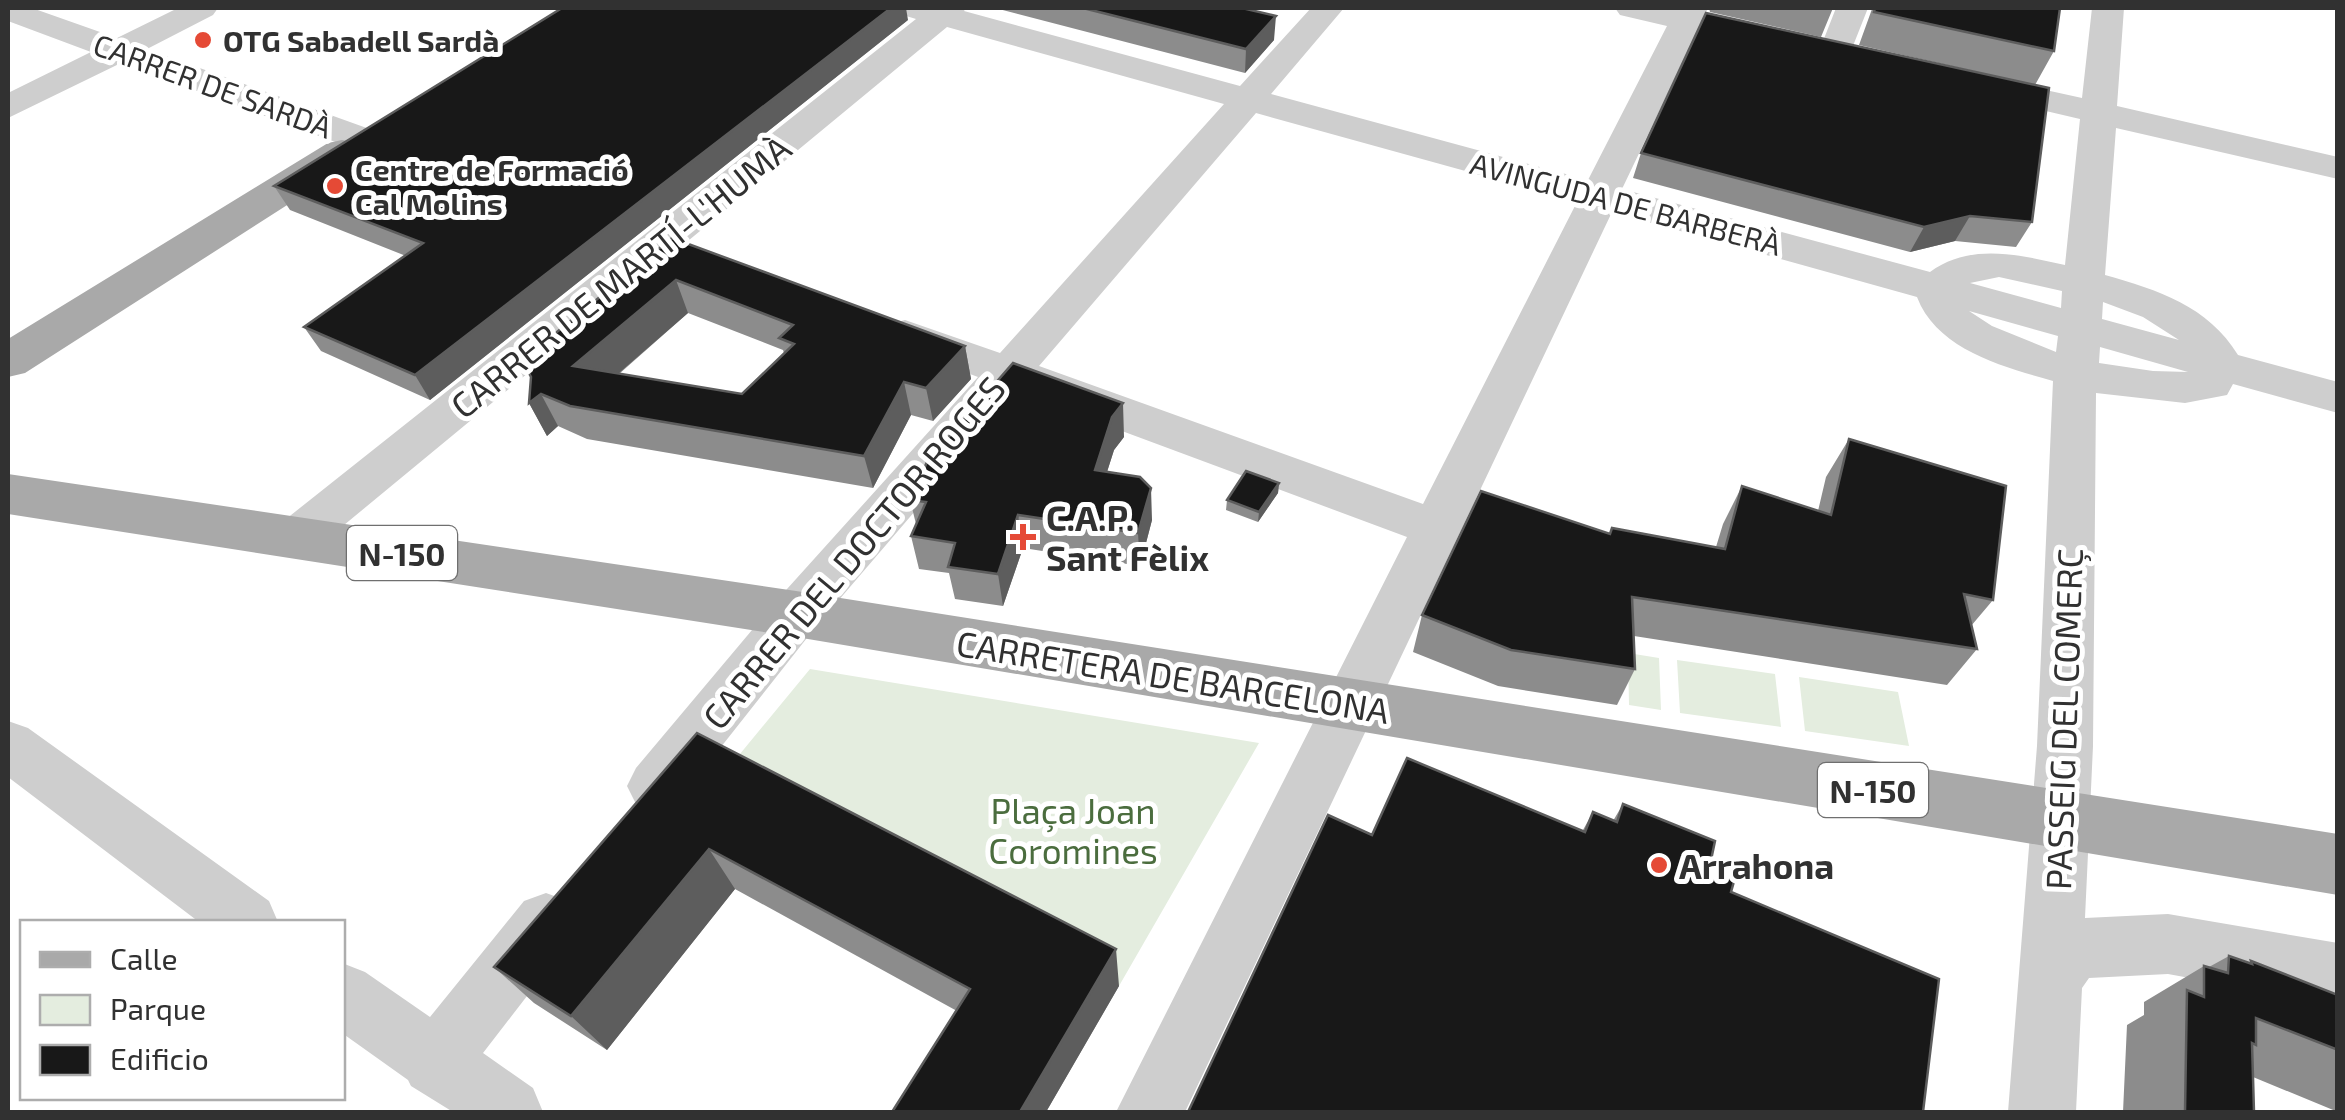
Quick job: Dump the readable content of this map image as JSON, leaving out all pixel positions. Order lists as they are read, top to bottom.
{
  "streets": {
    "main road": ["N-150", "CARRETERA DE BARCELONA"],
    "street": [
      "CARRER DE SARDÀ",
      "AVINGUDA DE BARBERÀ",
      "CARRER DE MARTÍ-L'HUMÀ",
      "CARRER DEL DOCTOR ROGES",
      "PASSEIG DEL COMERÇ"
    ]
  },
  "crossings": [
    ["AVINGUDA DE BARBERÀ", "CARRER DE MARTÍ-L'HUMÀ"],
    ["AVINGUDA DE BARBERÀ", "CARRER DEL DOCTOR ROGES"],
    ["CARRER DE MARTÍ-L'HUMÀ", "CARRETERA DE BARCELONA"],
    ["CARRER DEL DOCTOR ROGES", "CARRETERA DE BARCELONA"],
    ["CARRETERA DE BARCELONA", "PASSEIG DEL COMERÇ"]
  ],
  "parks": ["Plaça Joan Coromines"],
  "places": {
    "other": ["OTG Sabadell Sardà", "Centre de Formació Cal Molins", "Arrahona"],
    "health": ["C.A.P. Sant Fèlix"]
  },
  "legend": ["Calle", "Parque", "Edificio"]
}
